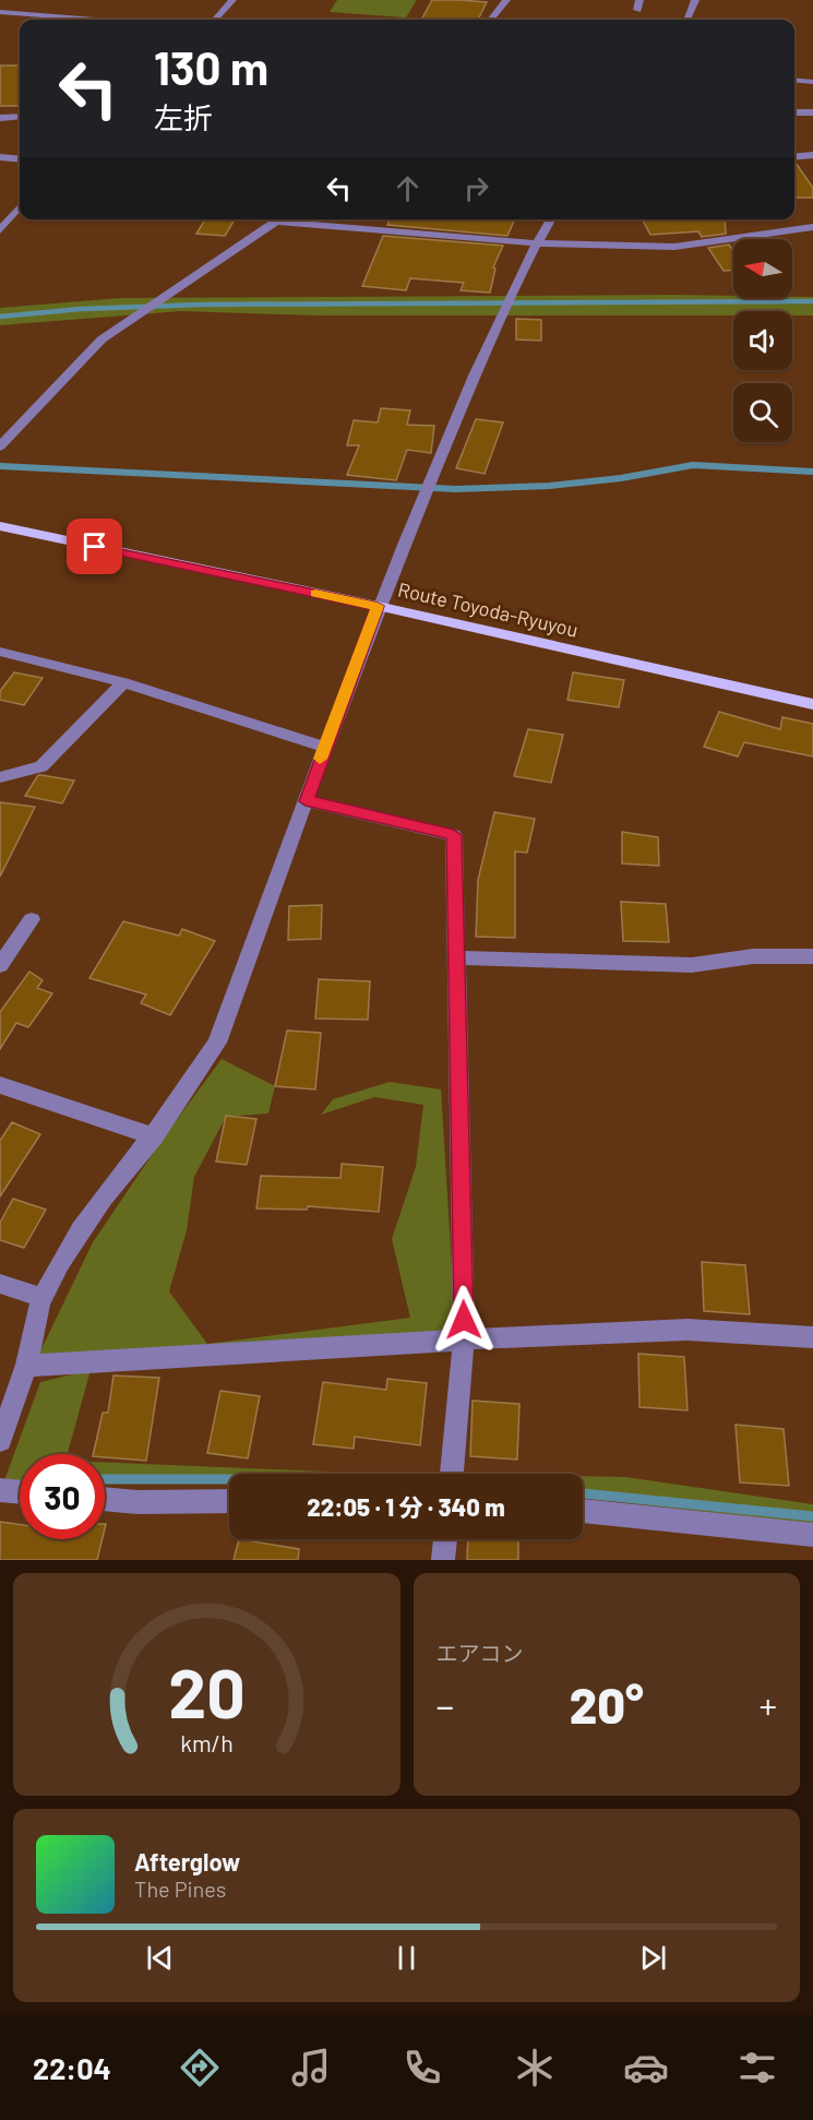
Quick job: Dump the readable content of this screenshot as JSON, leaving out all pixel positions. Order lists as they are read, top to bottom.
{
  "streets": {
    "main road": ["Route Toyoda-Ryuyou"]
  },
  "north": "left",
  "page": {
    "turn": ["130 m", "左折"],
    "limit": "30",
    "trip": "22:05 · 1 分 · 340 m",
    "tile": "エアコン",
    "heat": ["−", "20°", "+"],
    "song": ["Afterglow", "The Pines"],
    "tabs": "22:04",
    "gauge": ["20", "km/h"]
  }
}
